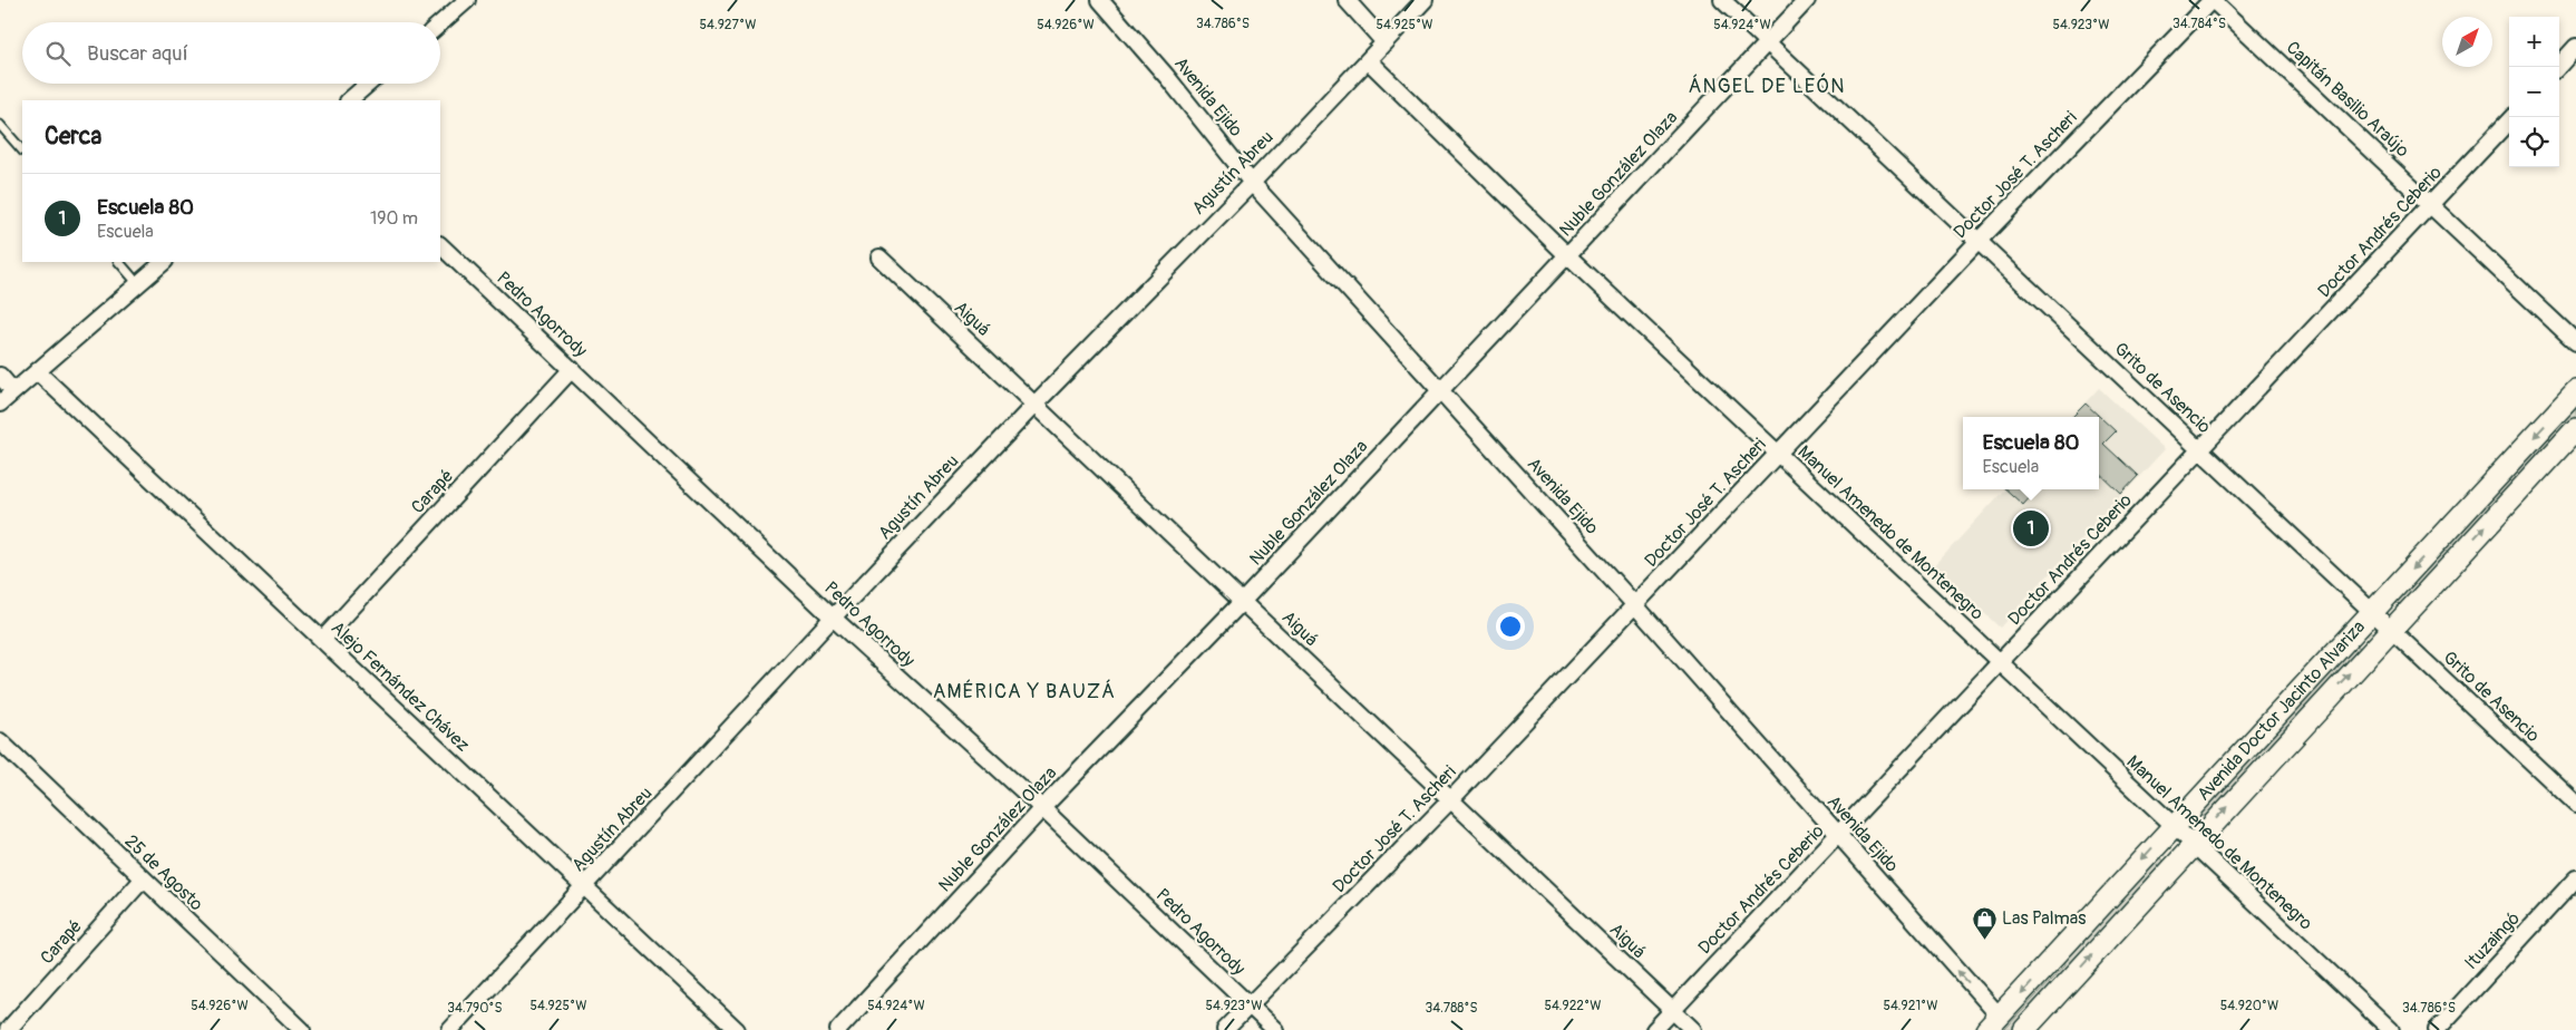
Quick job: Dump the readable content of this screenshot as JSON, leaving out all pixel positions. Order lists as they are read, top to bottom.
{
  "streets": {
    "main road": ["Avenida Doctor Jacinto Alvariza"],
    "street": [
      "Avenida Ejido",
      "Capitán Basilio Araújo",
      "Agustín Abreu",
      "Nuble González Olaza",
      "Doctor José T. Ascheri",
      "Doctor Andrés Ceberio",
      "Pedro Agorrody",
      "Aiguá",
      "Grito de Asencio",
      "Carapé",
      "Manuel Amenedo de Montenegro",
      "Alejo Fernández Chávez",
      "25 de Agosto",
      "Ituzaingó"
    ]
  },
  "crossings": [
    ["Avenida Ejido", "Agustín Abreu"],
    ["Avenida Ejido", "Nuble González Olaza"],
    ["Avenida Ejido", "Doctor José T. Ascheri"],
    ["Avenida Ejido", "Doctor Andrés Ceberio"],
    ["Avenida Ejido", "Avenida Doctor Jacinto Alvariza"],
    ["Capitán Basilio Araújo", "Doctor José T. Ascheri"],
    ["Capitán Basilio Araújo", "Doctor Andrés Ceberio"],
    ["Agustín Abreu", "Pedro Agorrody"],
    ["Agustín Abreu", "Aiguá"],
    ["Agustín Abreu", "Manuel Amenedo de Montenegro"],
    ["Agustín Abreu", "Alejo Fernández Chávez"],
    ["Nuble González Olaza", "Pedro Agorrody"],
    ["Nuble González Olaza", "Aiguá"],
    ["Nuble González Olaza", "Grito de Asencio"],
    ["Nuble González Olaza", "Manuel Amenedo de Montenegro"],
    ["Doctor José T. Ascheri", "Pedro Agorrody"],
    ["Doctor José T. Ascheri", "Aiguá"],
    ["Doctor José T. Ascheri", "Grito de Asencio"],
    ["Doctor José T. Ascheri", "Manuel Amenedo de Montenegro"],
    ["Doctor Andrés Ceberio", "Aiguá"],
    ["Doctor Andrés Ceberio", "Grito de Asencio"],
    ["Doctor Andrés Ceberio", "Manuel Amenedo de Montenegro"],
    ["Pedro Agorrody", "Carapé"],
    ["Grito de Asencio", "Avenida Doctor Jacinto Alvariza"],
    ["Carapé", "Alejo Fernández Chávez"],
    ["Carapé", "25 de Agosto"],
    ["Manuel Amenedo de Montenegro", "Avenida Doctor Jacinto Alvariza"]
  ],
  "districts": ["ÁNGEL DE LEÓN", "AMÉRICA Y BAUZÁ"],
  "places": {
    "shop": ["Las Palmas"]
  },
  "north": "top right",
  "page": {
    "map_buttons": ["+", "−"],
    "search": "Buscar aquí",
    "heading": "Cerca",
    "list": [
      {
        "mark": "1",
        "name": "Escuela 80",
        "note": "Escuela",
        "value": "190 m"
      }
    ],
    "popup": ["Escuela 80", "Escuela"],
    "pins": "1"
  },
  "coordinates": [
    "34.786°S",
    "34.784°S",
    "54.927°W",
    "54.926°W",
    "54.925°W",
    "54.924°W",
    "54.923°W",
    "54.922°W",
    "54.921°W",
    "54.920°W",
    "34.790°S",
    "34.788°S"
  ]
}
